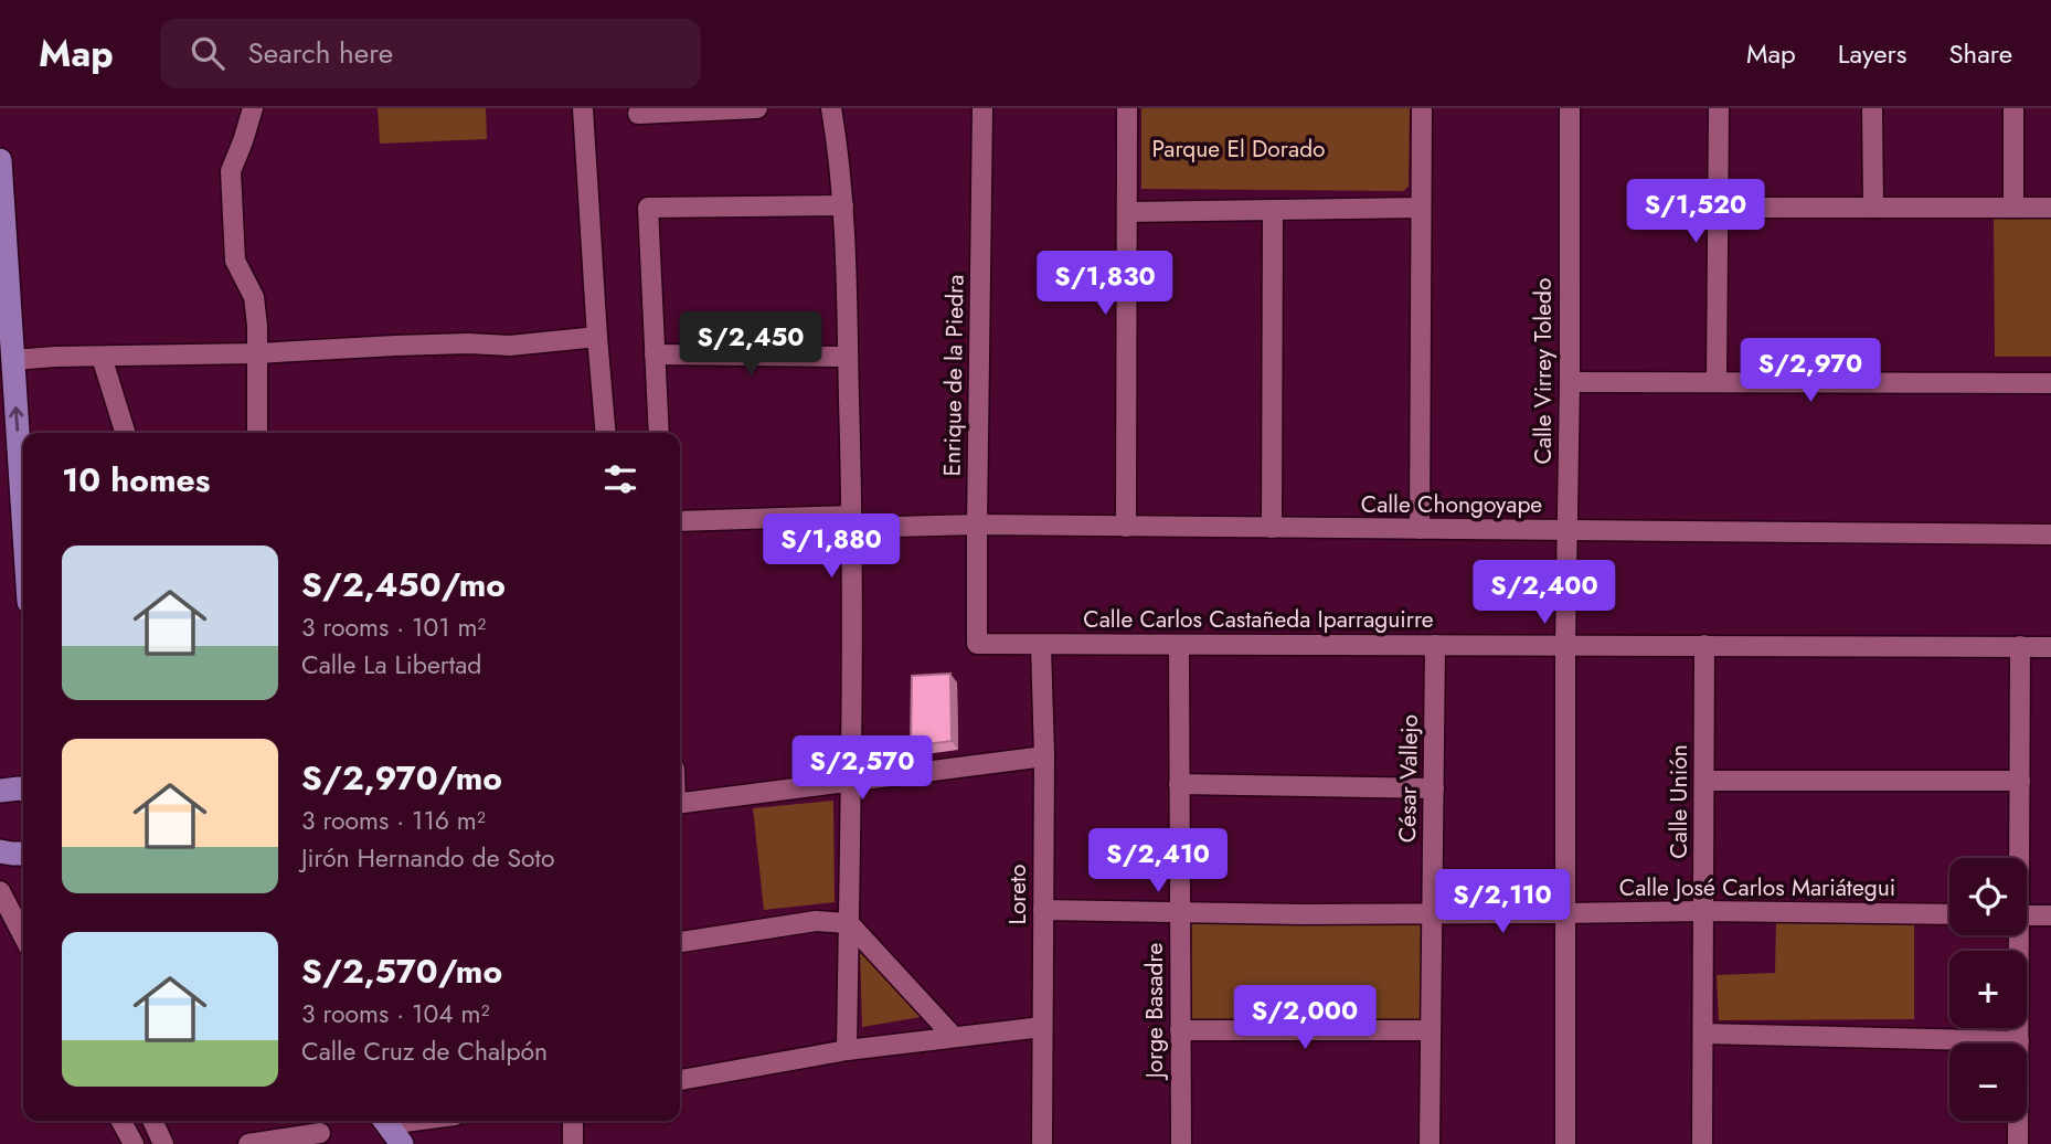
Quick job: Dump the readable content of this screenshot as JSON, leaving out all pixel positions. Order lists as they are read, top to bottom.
{
  "streets": {
    "street": [
      "Calle Virrey Toledo",
      "Enrique de la Piedra",
      "Calle Chongoyape",
      "Calle Carlos Castañeda Iparraguirre",
      "César Vallejo",
      "Calle Unión",
      "Calle José Carlos Mariátegui",
      "Loreto",
      "Jorge Basadre"
    ]
  },
  "crossings": [
    ["Calle Virrey Toledo", "Calle Chongoyape"],
    ["Calle Virrey Toledo", "Calle Carlos Castañeda Iparraguirre"],
    ["Calle Virrey Toledo", "Calle José Carlos Mariátegui"],
    ["Enrique de la Piedra", "Calle Chongoyape"],
    ["Enrique de la Piedra", "Calle Carlos Castañeda Iparraguirre"],
    ["Calle Carlos Castañeda Iparraguirre", "César Vallejo"],
    ["Calle Carlos Castañeda Iparraguirre", "Calle Unión"],
    ["Calle Carlos Castañeda Iparraguirre", "Loreto"],
    ["Calle Carlos Castañeda Iparraguirre", "Jorge Basadre"],
    ["César Vallejo", "Calle José Carlos Mariátegui"],
    ["Calle Unión", "Calle José Carlos Mariátegui"],
    ["Calle José Carlos Mariátegui", "Loreto"],
    ["Calle José Carlos Mariátegui", "Jorge Basadre"]
  ],
  "parks": ["Parque El Dorado"],
  "page": {
    "header": "Map",
    "search": "Search here",
    "nav": ["Map", "Layers", "Share"],
    "price": [
      "S/1,520",
      "S/1,830",
      "S/2,450",
      "S/2,970",
      "S/1,880",
      "S/2,400",
      "S/2,570",
      "S/2,410",
      "S/2,110",
      "S/2,000"
    ],
    "heading": "10 homes",
    "list": [
      {
        "name": "S/2,450/mo",
        "note": "3 rooms · 101 m² · Calle La Libertad"
      },
      {
        "name": "S/2,970/mo",
        "note": "3 rooms · 116 m² · Jirón Hernando de Soto"
      },
      {
        "name": "S/2,570/mo",
        "note": "3 rooms · 104 m² · Calle Cruz de Chalpón"
      }
    ],
    "map_buttons": ["+", "−"]
  }
}
